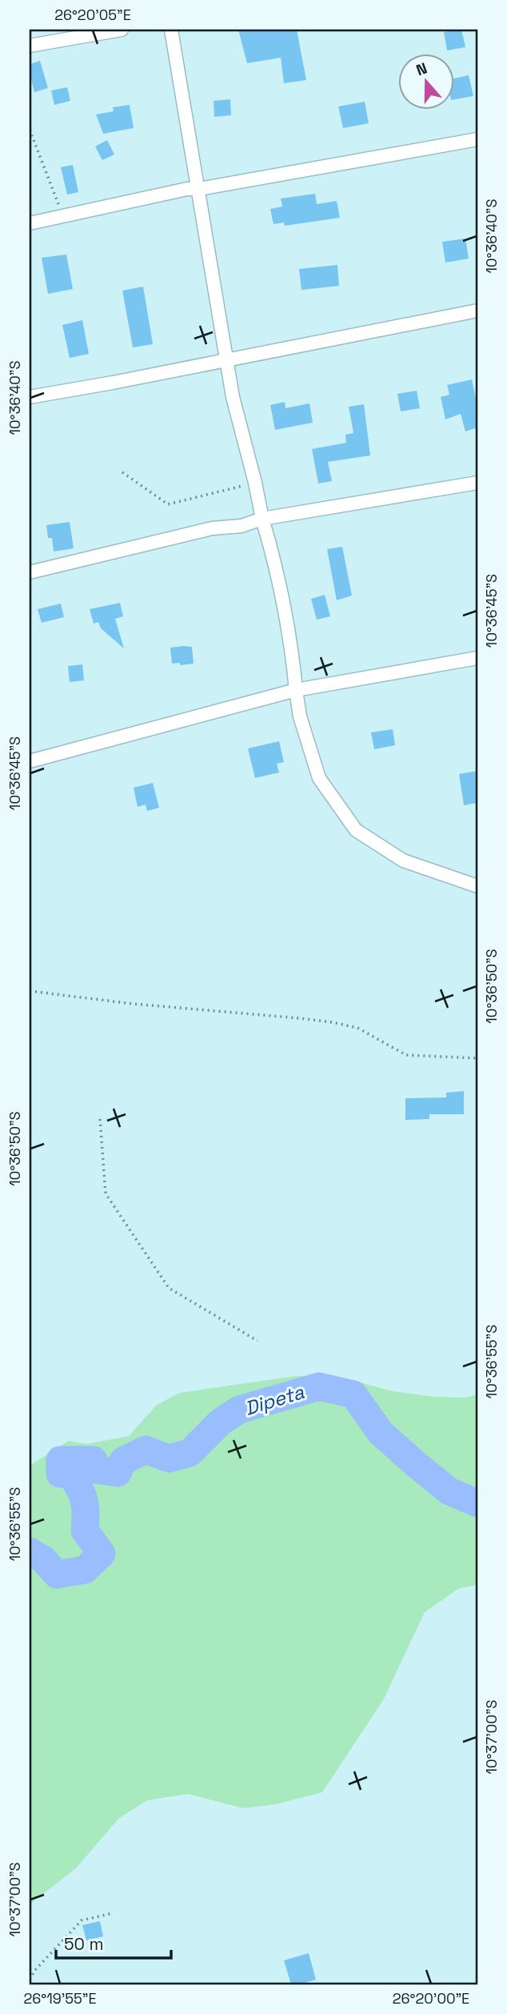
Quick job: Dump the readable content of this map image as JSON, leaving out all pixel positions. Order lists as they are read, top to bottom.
{
  "water": ["Dipeta"],
  "scale_bar": "50 m",
  "north": "top",
  "coordinates": [
    "26°20'05\"E",
    "10°36'40\"S",
    "10°36'45\"S",
    "10°36'50\"S",
    "10°36'55\"S",
    "10°37'00\"S",
    "26°19'55\"E",
    "26°20'00\"E"
  ]
}
